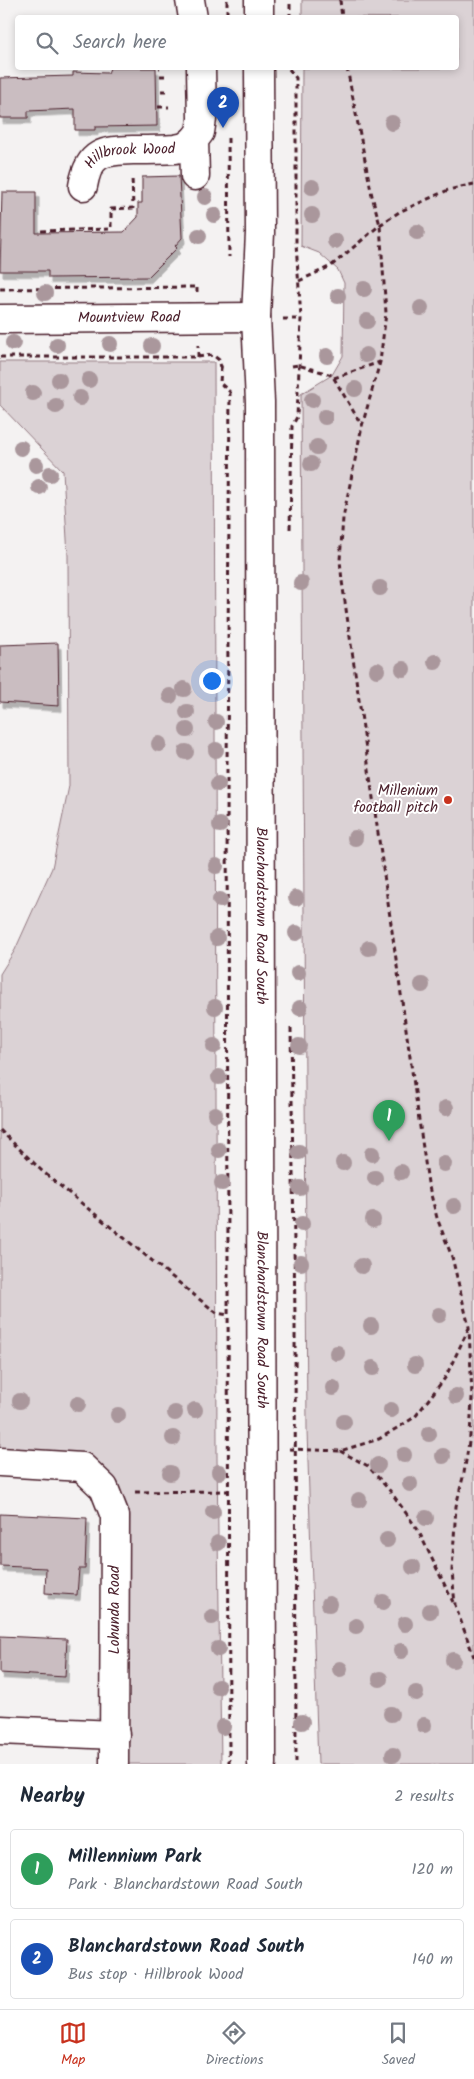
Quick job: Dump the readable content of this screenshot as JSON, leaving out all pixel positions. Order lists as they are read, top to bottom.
{
  "streets": {
    "main road": [
      "Hillbrook Wood",
      "Mountview Road",
      "Blanchardstown Road South",
      "Lohunda Road"
    ]
  },
  "crossings": [
    ["Mountview Road", "Blanchardstown Road South"]
  ],
  "places": ["Millenium football pitch"],
  "page": {
    "search": "Search here",
    "pins": ["2", "1"],
    "heading": ["Nearby", "2 results"],
    "list": [
      {
        "mark": "1",
        "name": "Millennium Park",
        "note": "Park · Blanchardstown Road South",
        "value": "120 m"
      },
      {
        "mark": "2",
        "name": "Blanchardstown Road South",
        "note": "Bus stop · Hillbrook Wood",
        "value": "140 m"
      }
    ],
    "nav": ["Map", "Directions", "Saved"]
  }
}
